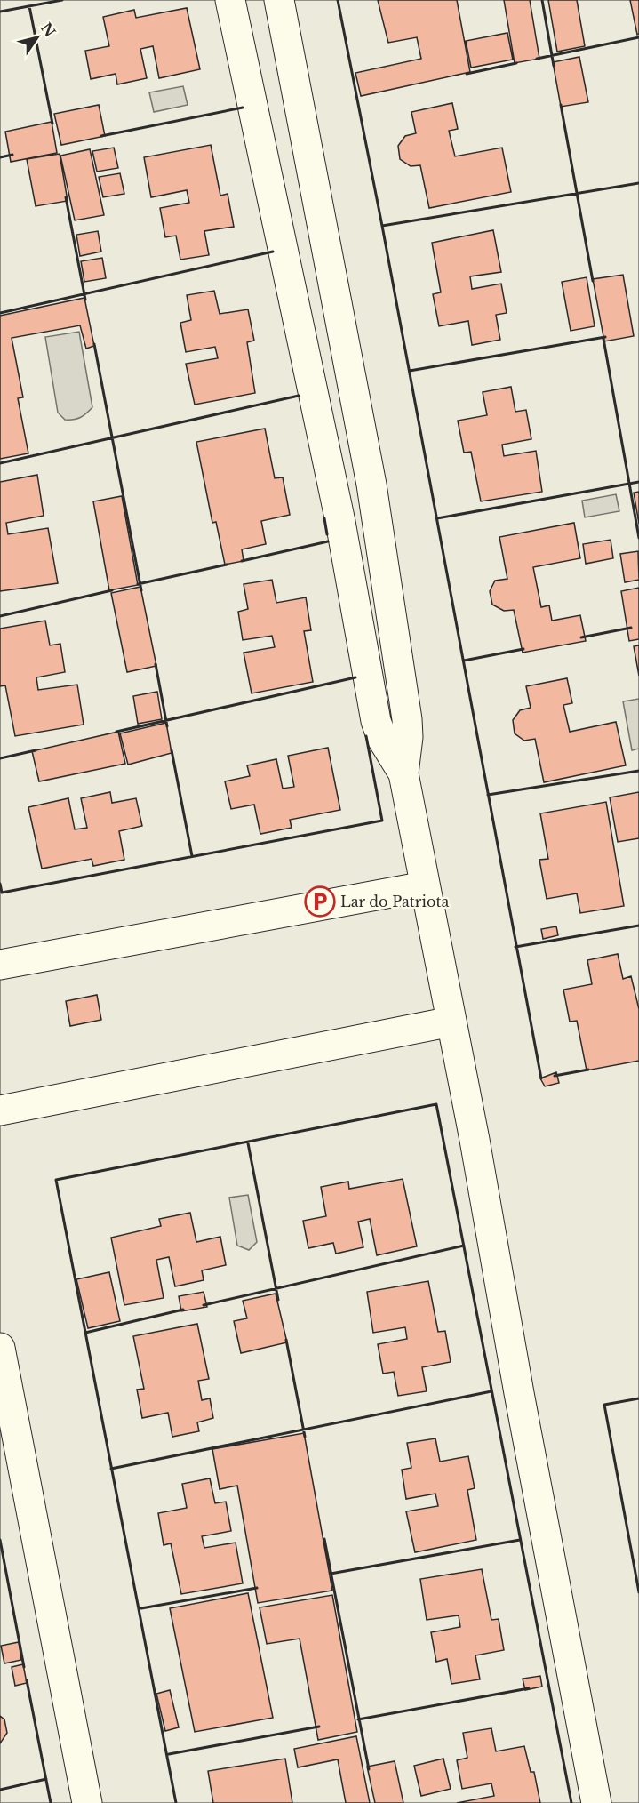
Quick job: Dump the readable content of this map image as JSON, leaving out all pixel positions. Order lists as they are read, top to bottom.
{
  "places": {
    "parking": ["Lar do Patriota"]
  },
  "north": "top right"
}
